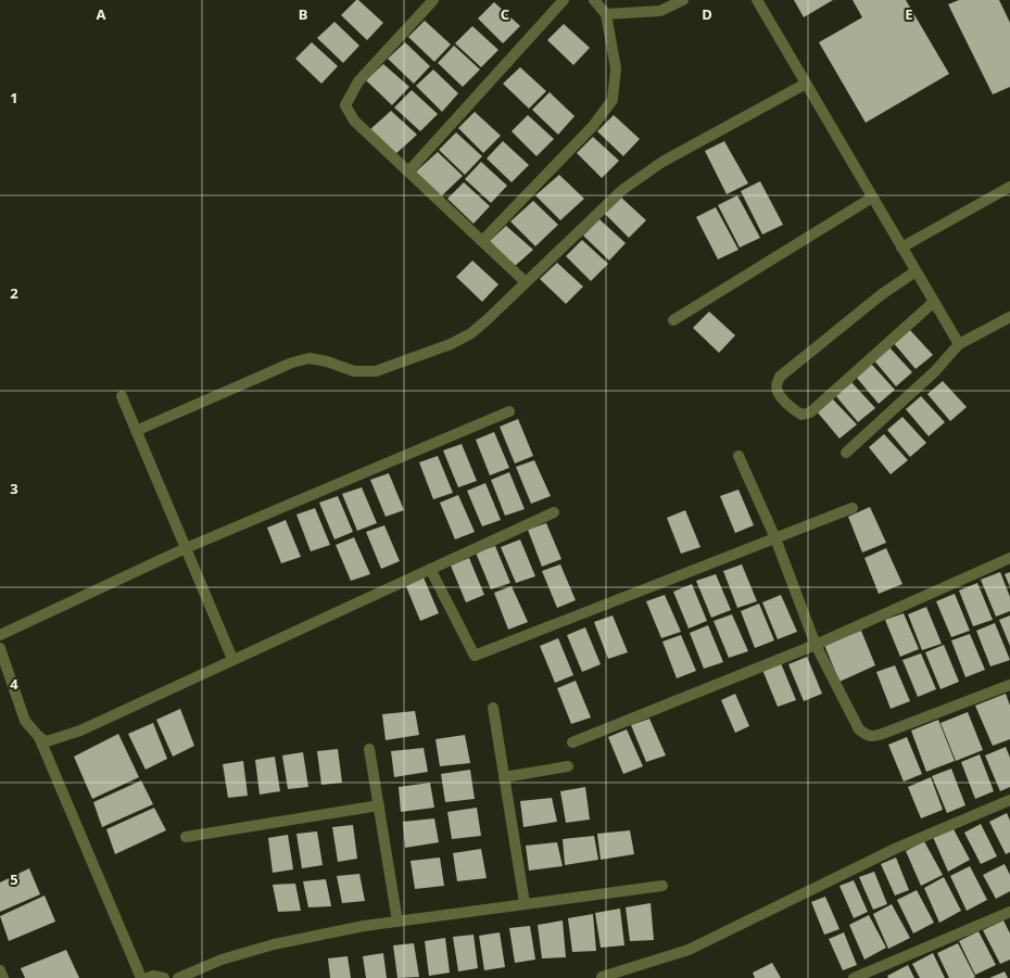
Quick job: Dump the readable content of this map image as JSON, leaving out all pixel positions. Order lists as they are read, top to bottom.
{
  "grid": {
    "columns": [
      "A",
      "B",
      "C",
      "D",
      "E"
    ],
    "rows": [
      "1",
      "2",
      "3",
      "4",
      "5"
    ]
  }
}
